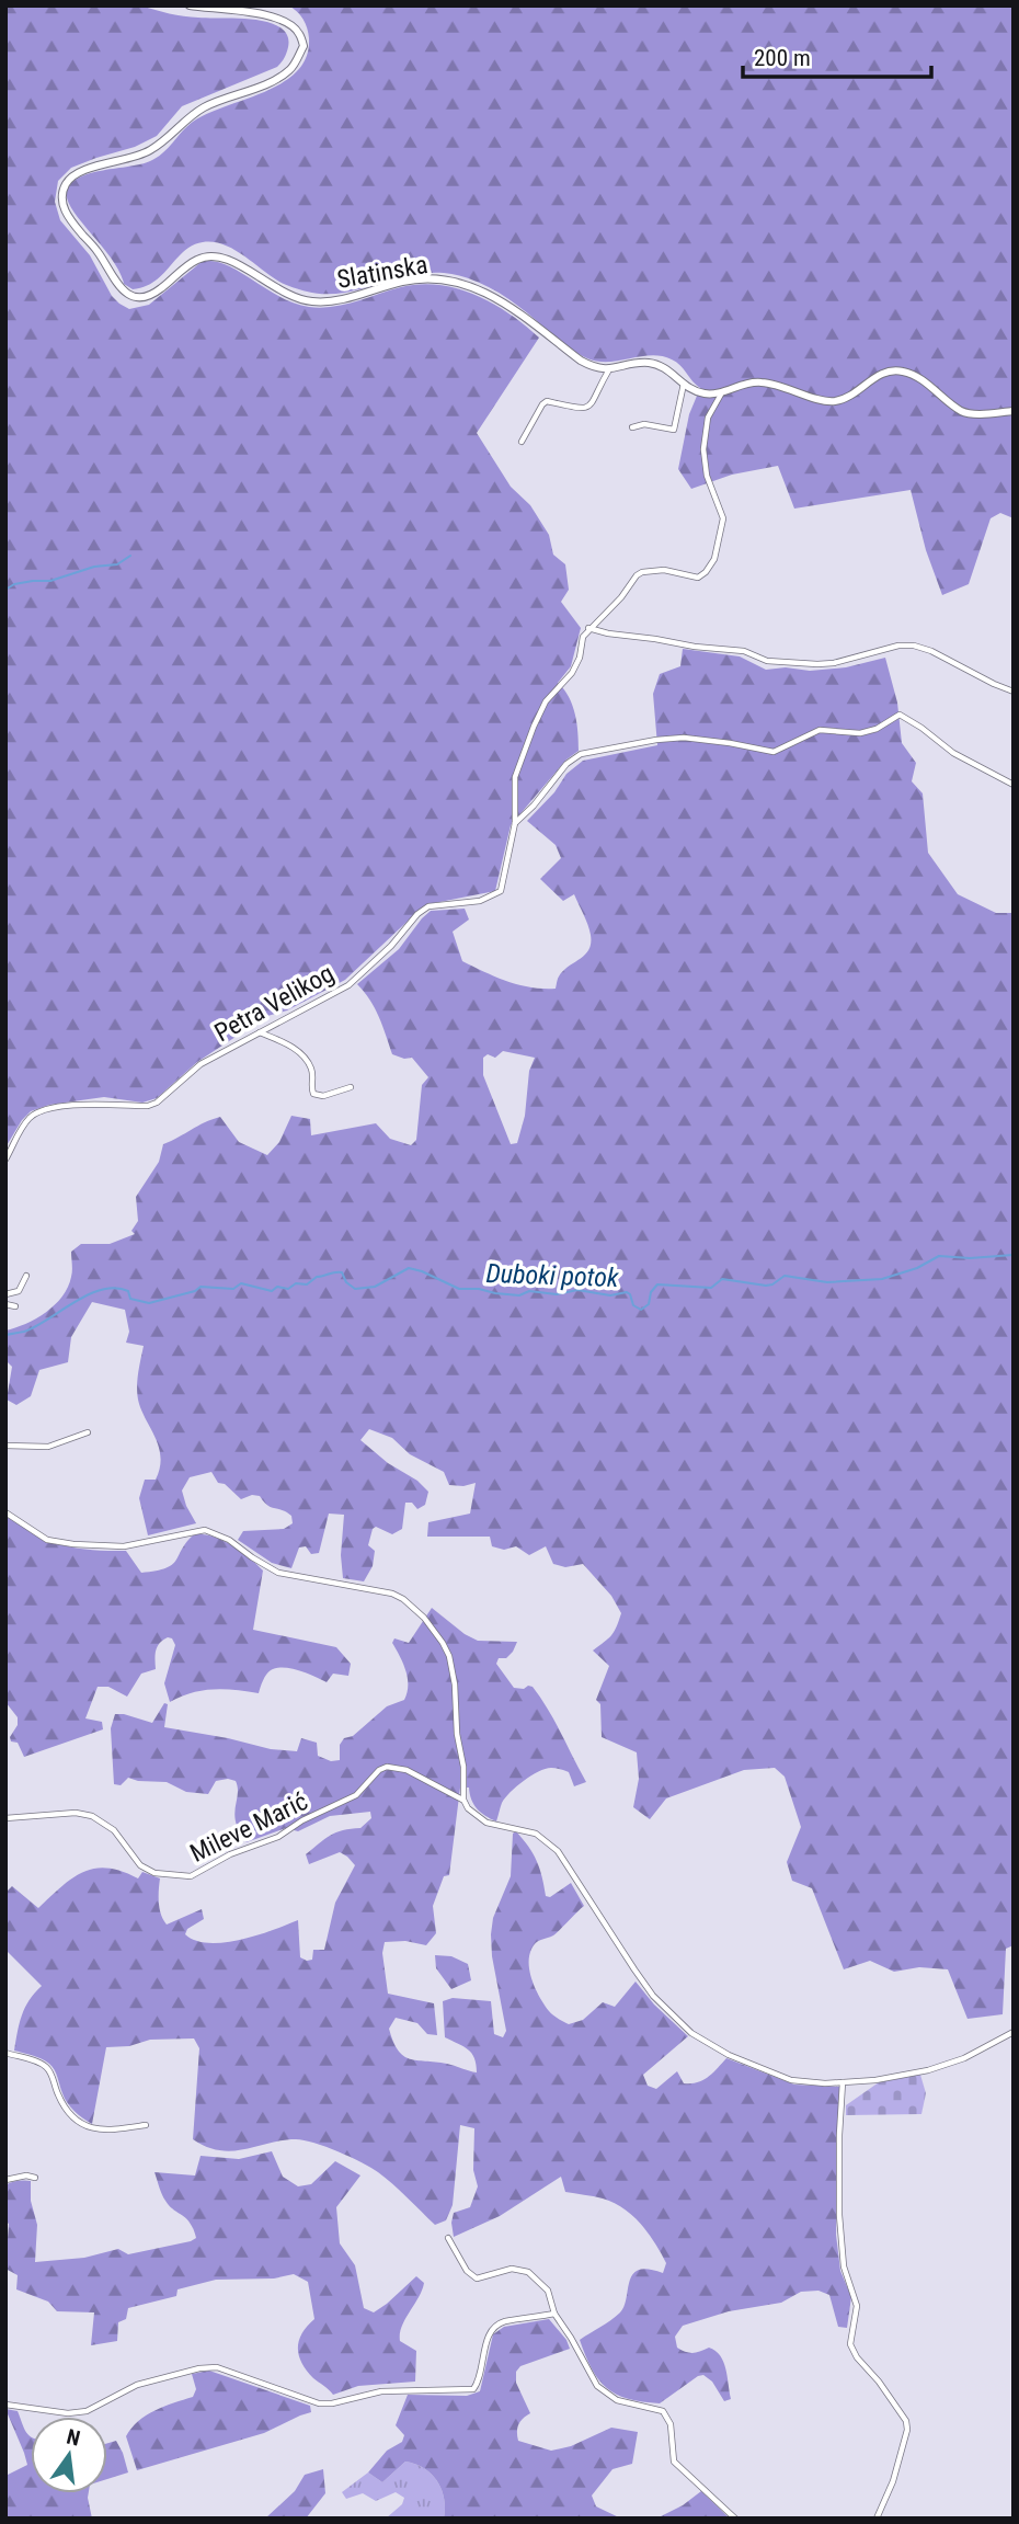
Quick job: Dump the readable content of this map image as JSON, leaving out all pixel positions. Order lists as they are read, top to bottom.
{
  "streets": {
    "street": ["Slatinska", "Petra Velikog", "Mileve Marić"]
  },
  "water": ["Duboki potok"],
  "scale_bar": "200 m",
  "north": "top"
}
